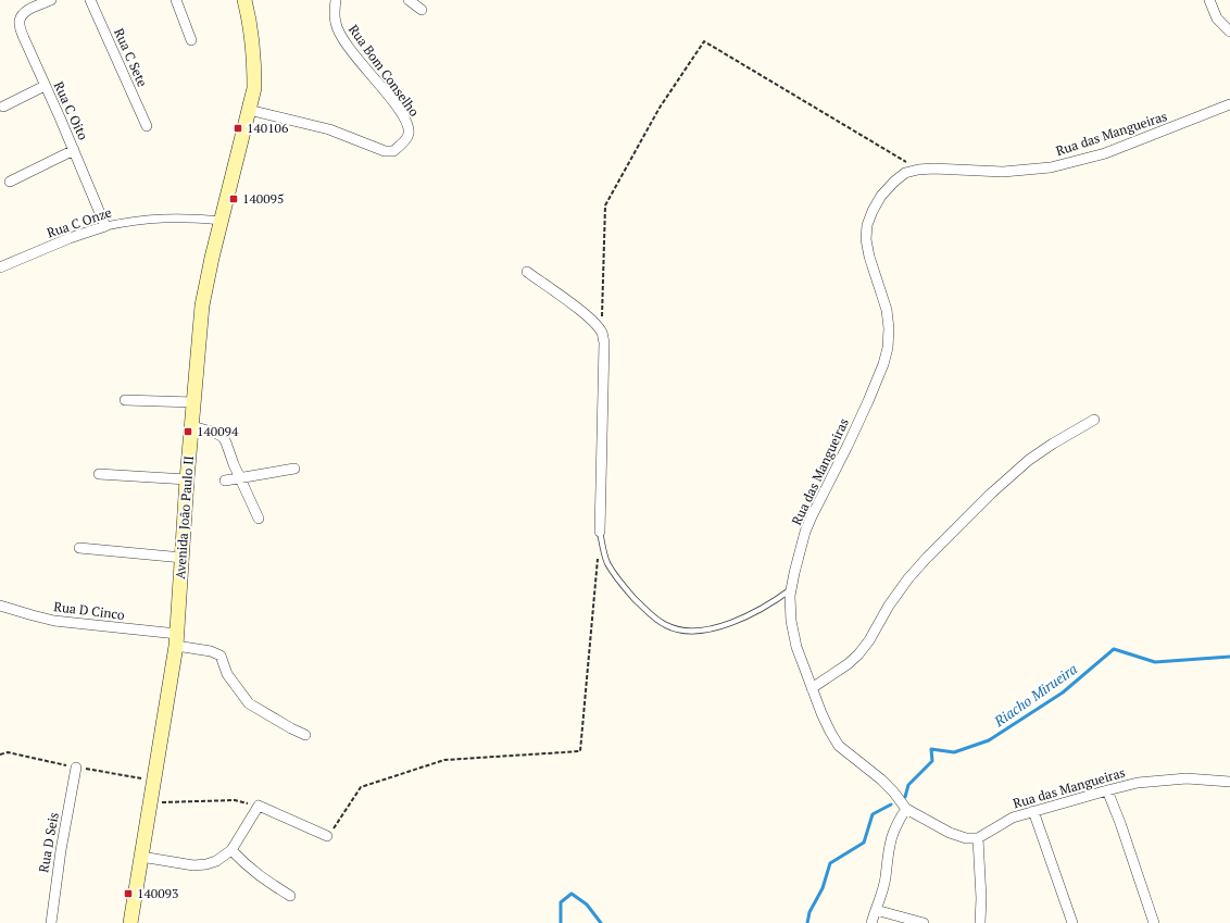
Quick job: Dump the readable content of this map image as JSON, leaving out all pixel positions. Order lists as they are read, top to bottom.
{
  "streets": {
    "main road": ["Avenida João Paulo II"],
    "street": [
      "Rua C Sete",
      "Rua Bom Conselho",
      "Rua C Oito",
      "Rua das Mangueiras",
      "Rua C Onze",
      "Rua D Cinco",
      "Rua D Seis"
    ]
  },
  "crossings": [
    ["Rua Bom Conselho", "Avenida João Paulo II"],
    ["Rua C Oito", "Rua C Onze"],
    ["Rua C Onze", "Avenida João Paulo II"],
    ["Avenida João Paulo II", "Rua D Cinco"]
  ],
  "water": ["Riacho Mirueira"],
  "places": {
    "transit": [
      "140106",
      "140095",
      "140094",
      "140093"
    ]
  }
}
